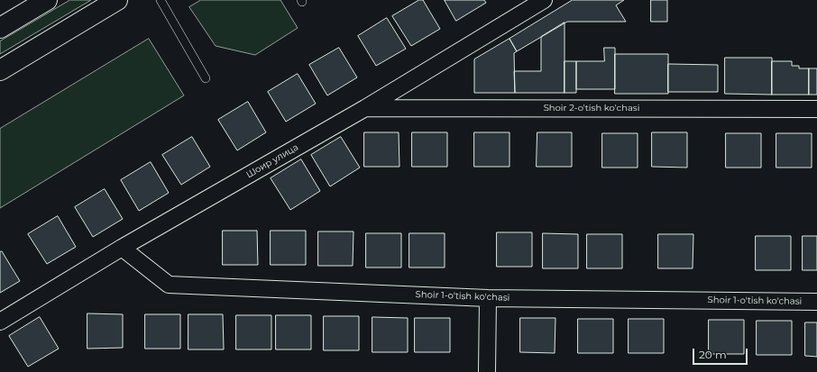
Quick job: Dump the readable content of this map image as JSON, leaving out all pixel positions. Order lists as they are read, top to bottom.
{
  "streets": {
    "street": ["Shoir 2-o'tish ko'chasi", "Шоир улица", "Shoir 1-o'tish ko'chasi"]
  },
  "crossings": [
    ["Shoir 2-o'tish ko'chasi", "Шоир улица"],
    ["Шоир улица", "Shoir 1-o'tish ko'chasi"]
  ],
  "scale_bar": "20 m"
}
